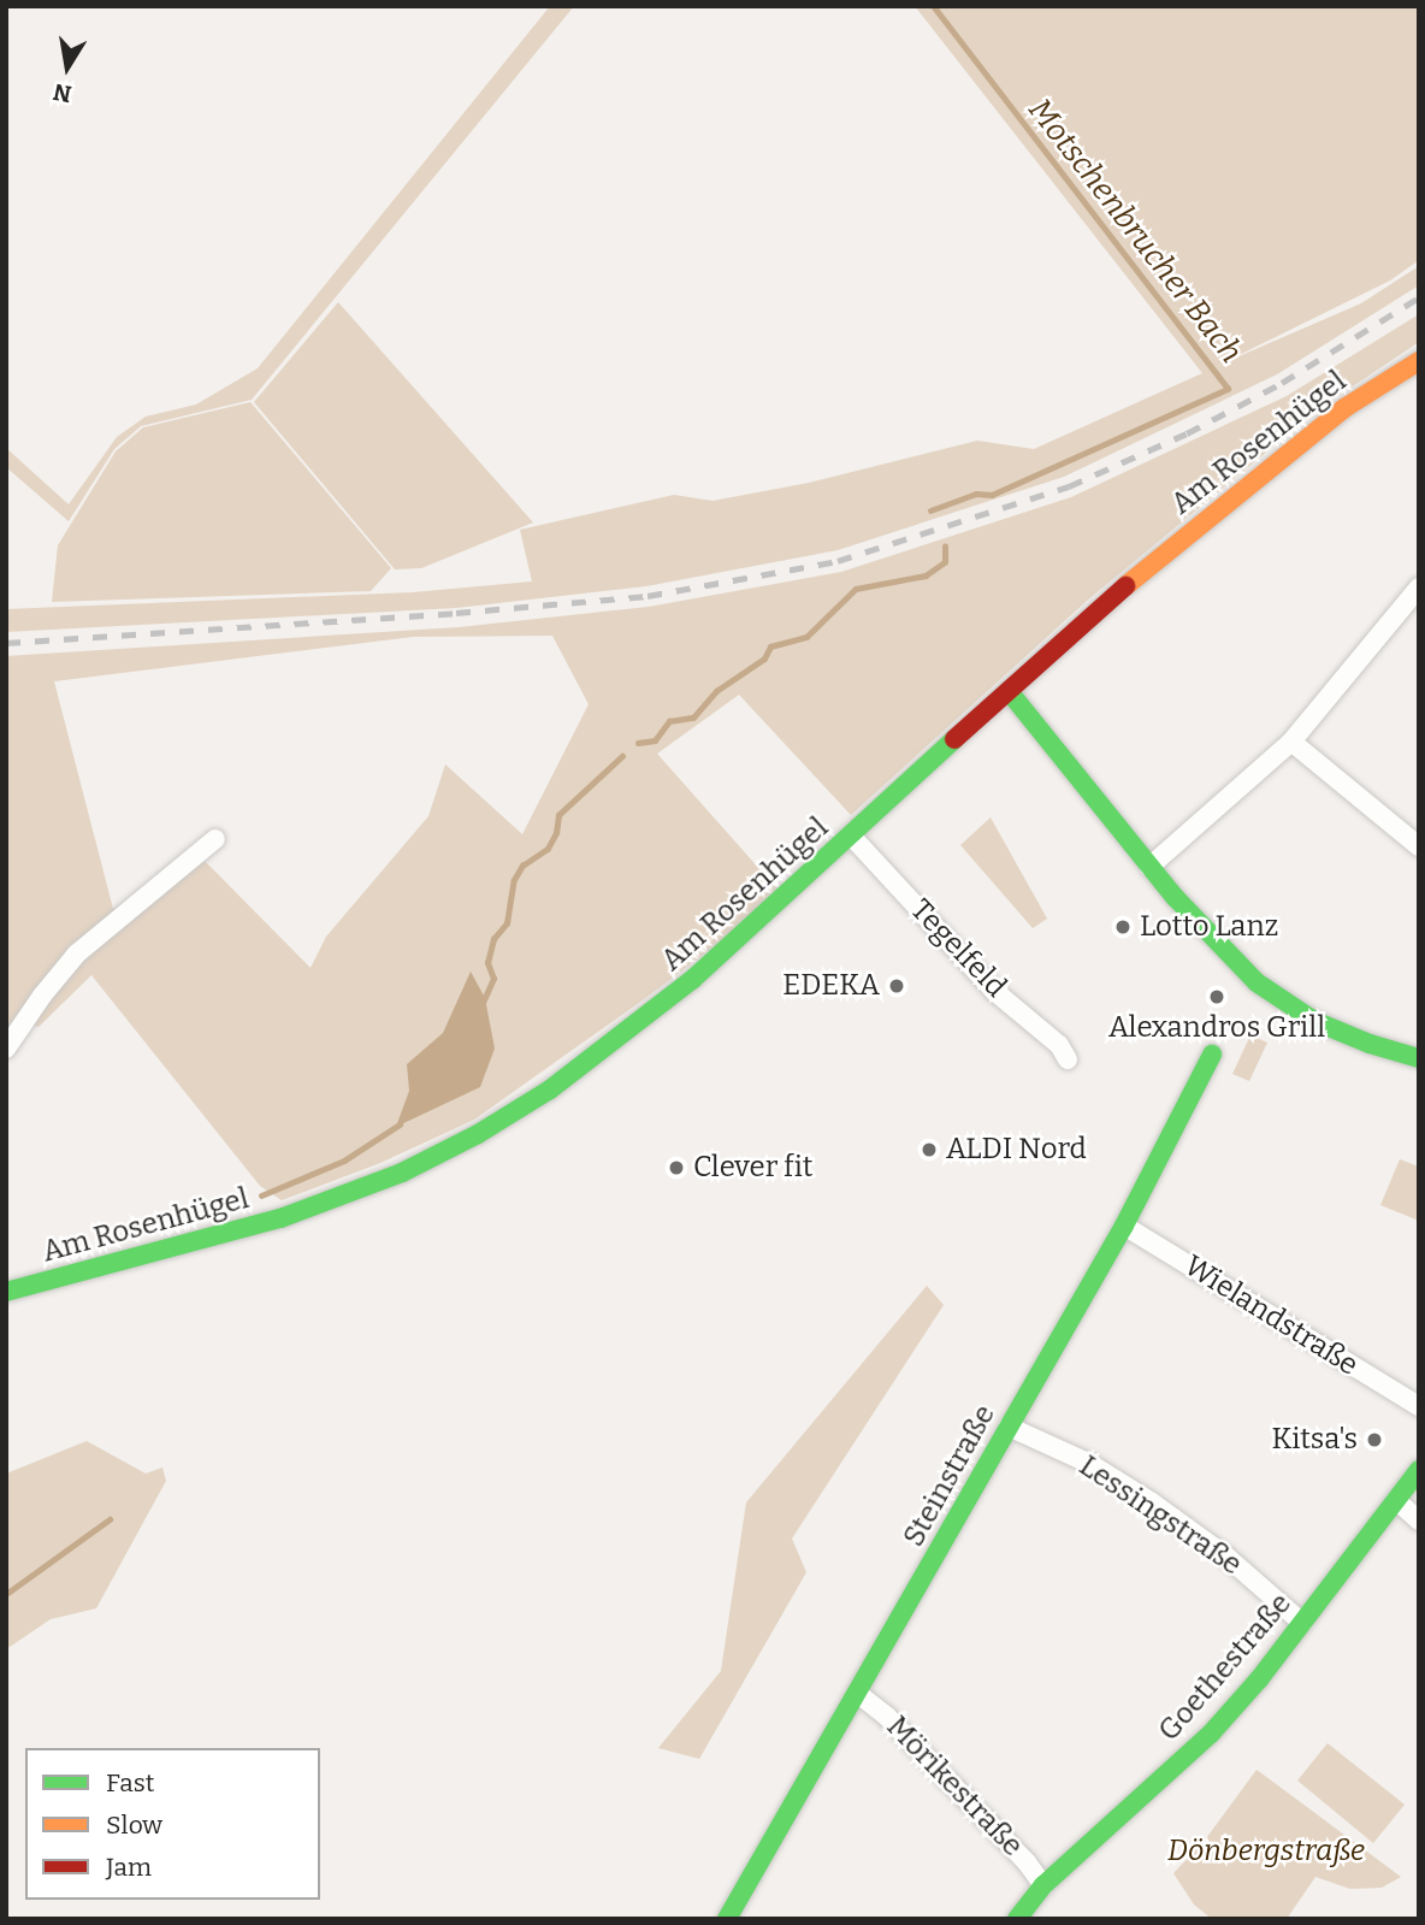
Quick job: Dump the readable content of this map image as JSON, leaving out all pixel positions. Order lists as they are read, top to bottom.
{
  "streets": {
    "street": [
      "Am Rosenhügel",
      "Tegelfeld",
      "Wielandstraße",
      "Steinstraße",
      "Lessingstraße",
      "Goethestraße",
      "Mörikestraße"
    ]
  },
  "crossings": [
    ["Am Rosenhügel", "Tegelfeld"],
    ["Wielandstraße", "Steinstraße"],
    ["Steinstraße", "Lessingstraße"],
    ["Steinstraße", "Mörikestraße"],
    ["Lessingstraße", "Goethestraße"],
    ["Goethestraße", "Mörikestraße"]
  ],
  "water": ["Motschenbrucher Bach"],
  "parks": ["Dönbergstraße"],
  "places": [
    "Lotto Lanz",
    "EDEKA",
    "Alexandros Grill",
    "ALDI Nord",
    "Clever fit",
    "Kitsa's"
  ],
  "legend": ["Fast", "Slow", "Jam"],
  "north": "bottom"
}
